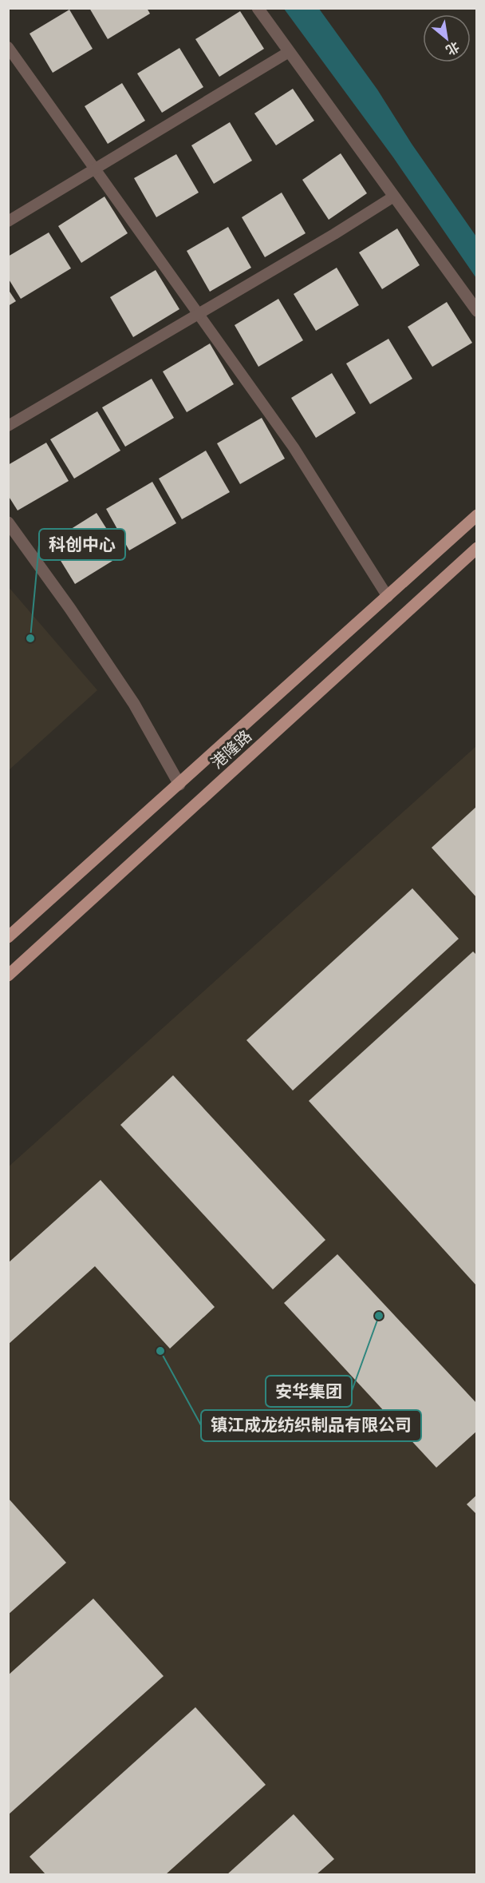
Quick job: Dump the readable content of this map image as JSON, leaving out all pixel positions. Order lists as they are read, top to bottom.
{
  "streets": {
    "main road": ["港隆路"]
  },
  "places": ["科创中心", "安华集团", "镇江成龙纺织制品有限公司"],
  "north": "bottom right"
}
